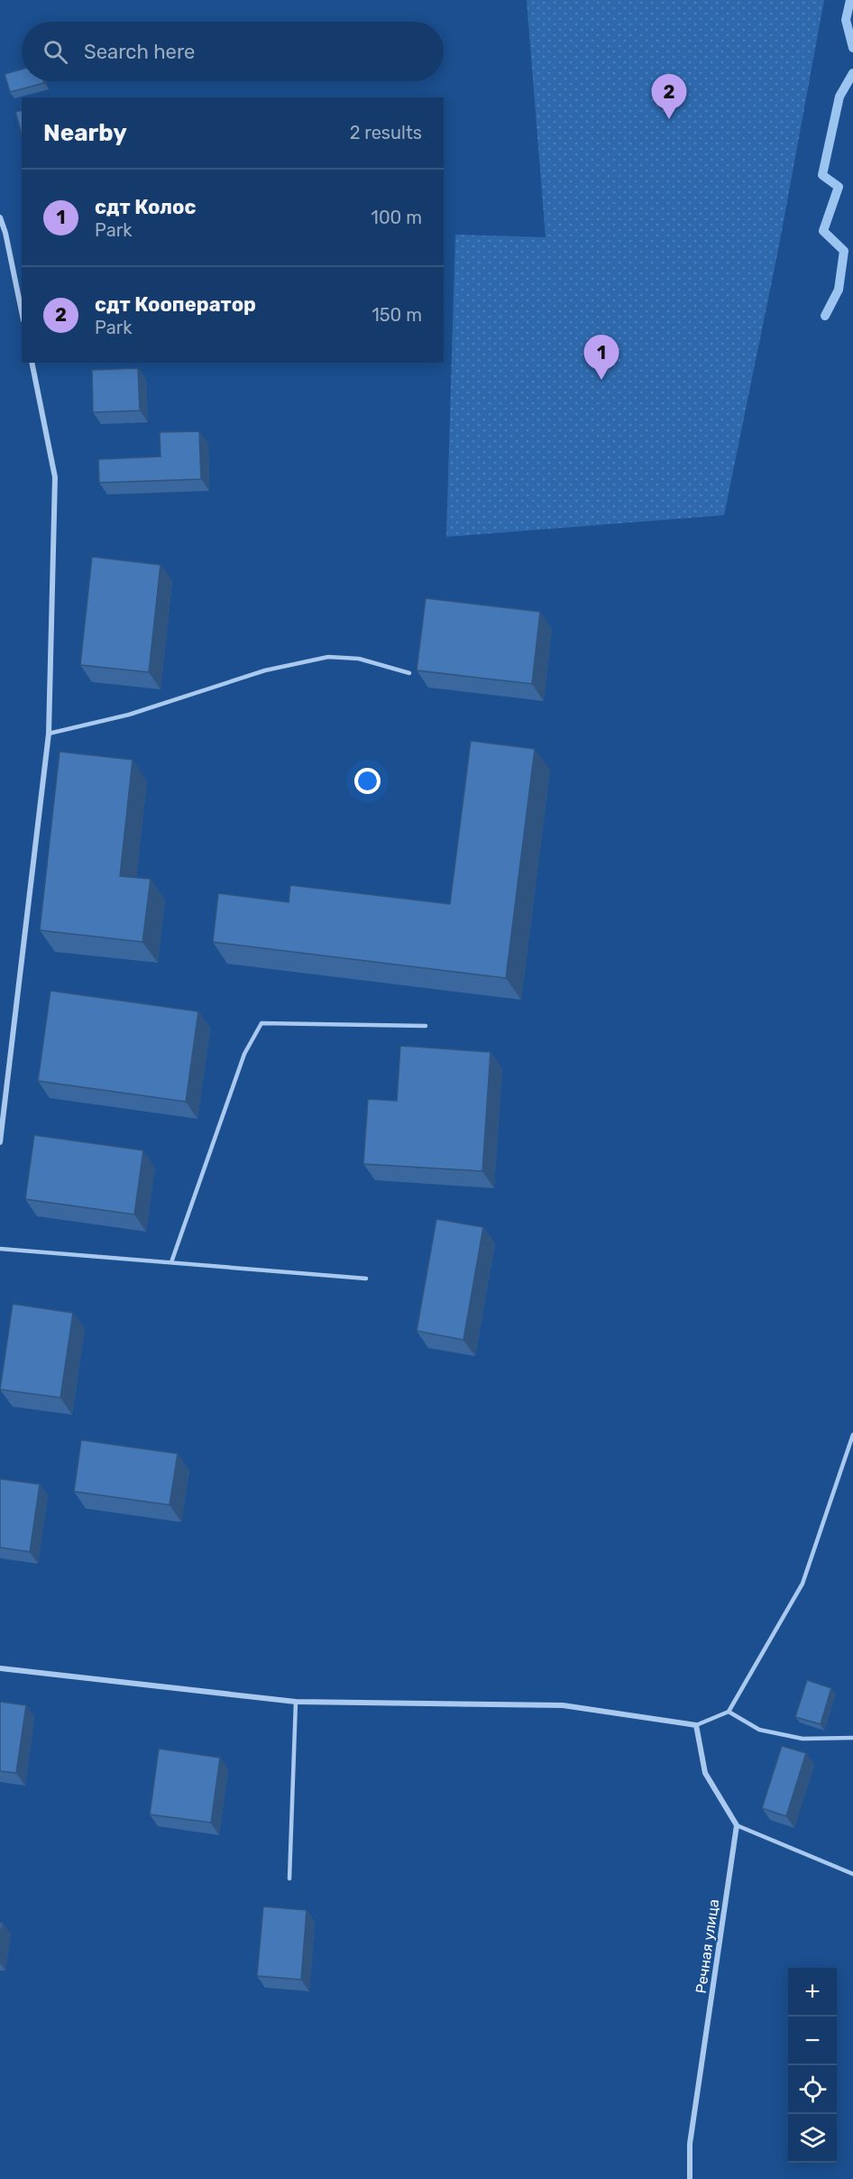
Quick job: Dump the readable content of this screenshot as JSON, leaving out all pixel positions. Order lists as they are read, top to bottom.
{
  "streets": {
    "street": ["Речная улица"]
  },
  "page": {
    "search": "Search here",
    "pins": ["2", "1"],
    "heading": ["Nearby", "2 results"],
    "list": [
      {
        "mark": "1",
        "name": "сдт Колос",
        "note": "Park",
        "value": "100 m"
      },
      {
        "mark": "2",
        "name": "сдт Кооператор",
        "note": "Park",
        "value": "150 m"
      }
    ],
    "map_buttons": ["+", "−"]
  }
}
